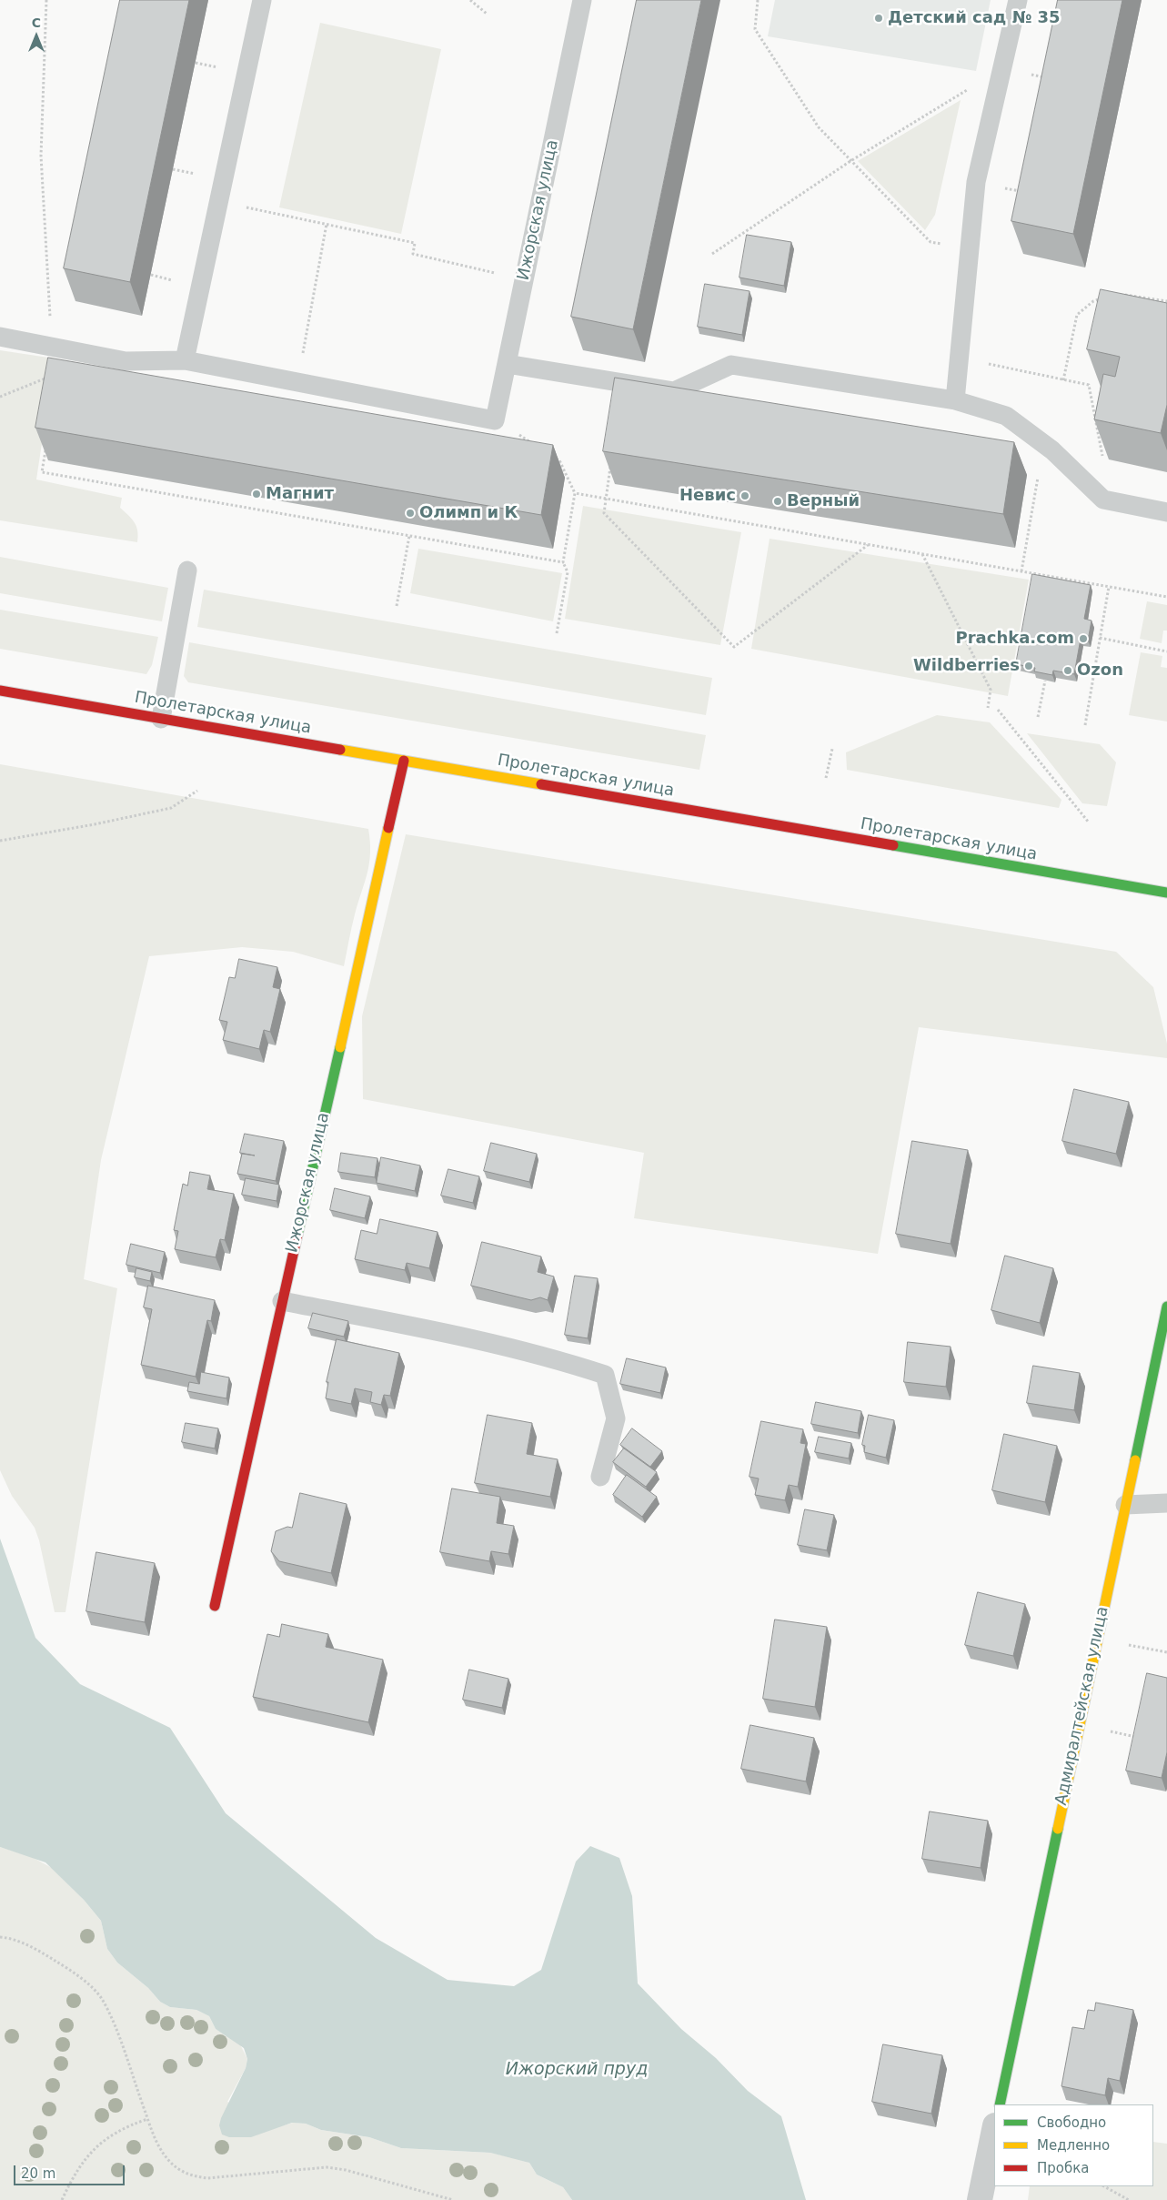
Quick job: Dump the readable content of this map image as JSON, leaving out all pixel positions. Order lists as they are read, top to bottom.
{
  "streets": {
    "street": ["Ижорская улица", "Пролетарская улица", "Адмиралтейская улица"]
  },
  "crossings": [
    ["Ижорская улица", "Пролетарская улица"]
  ],
  "water": ["Ижорский пруд"],
  "places": [
    "Детский сад № 35",
    "Магнит",
    "Невис",
    "Верный",
    "Олимп и К",
    "Prachka.com",
    "Wildberries",
    "Ozon"
  ],
  "legend": ["Свободно", "Медленно", "Пробка"],
  "scale_bar": "20 m",
  "north": "top"
}
